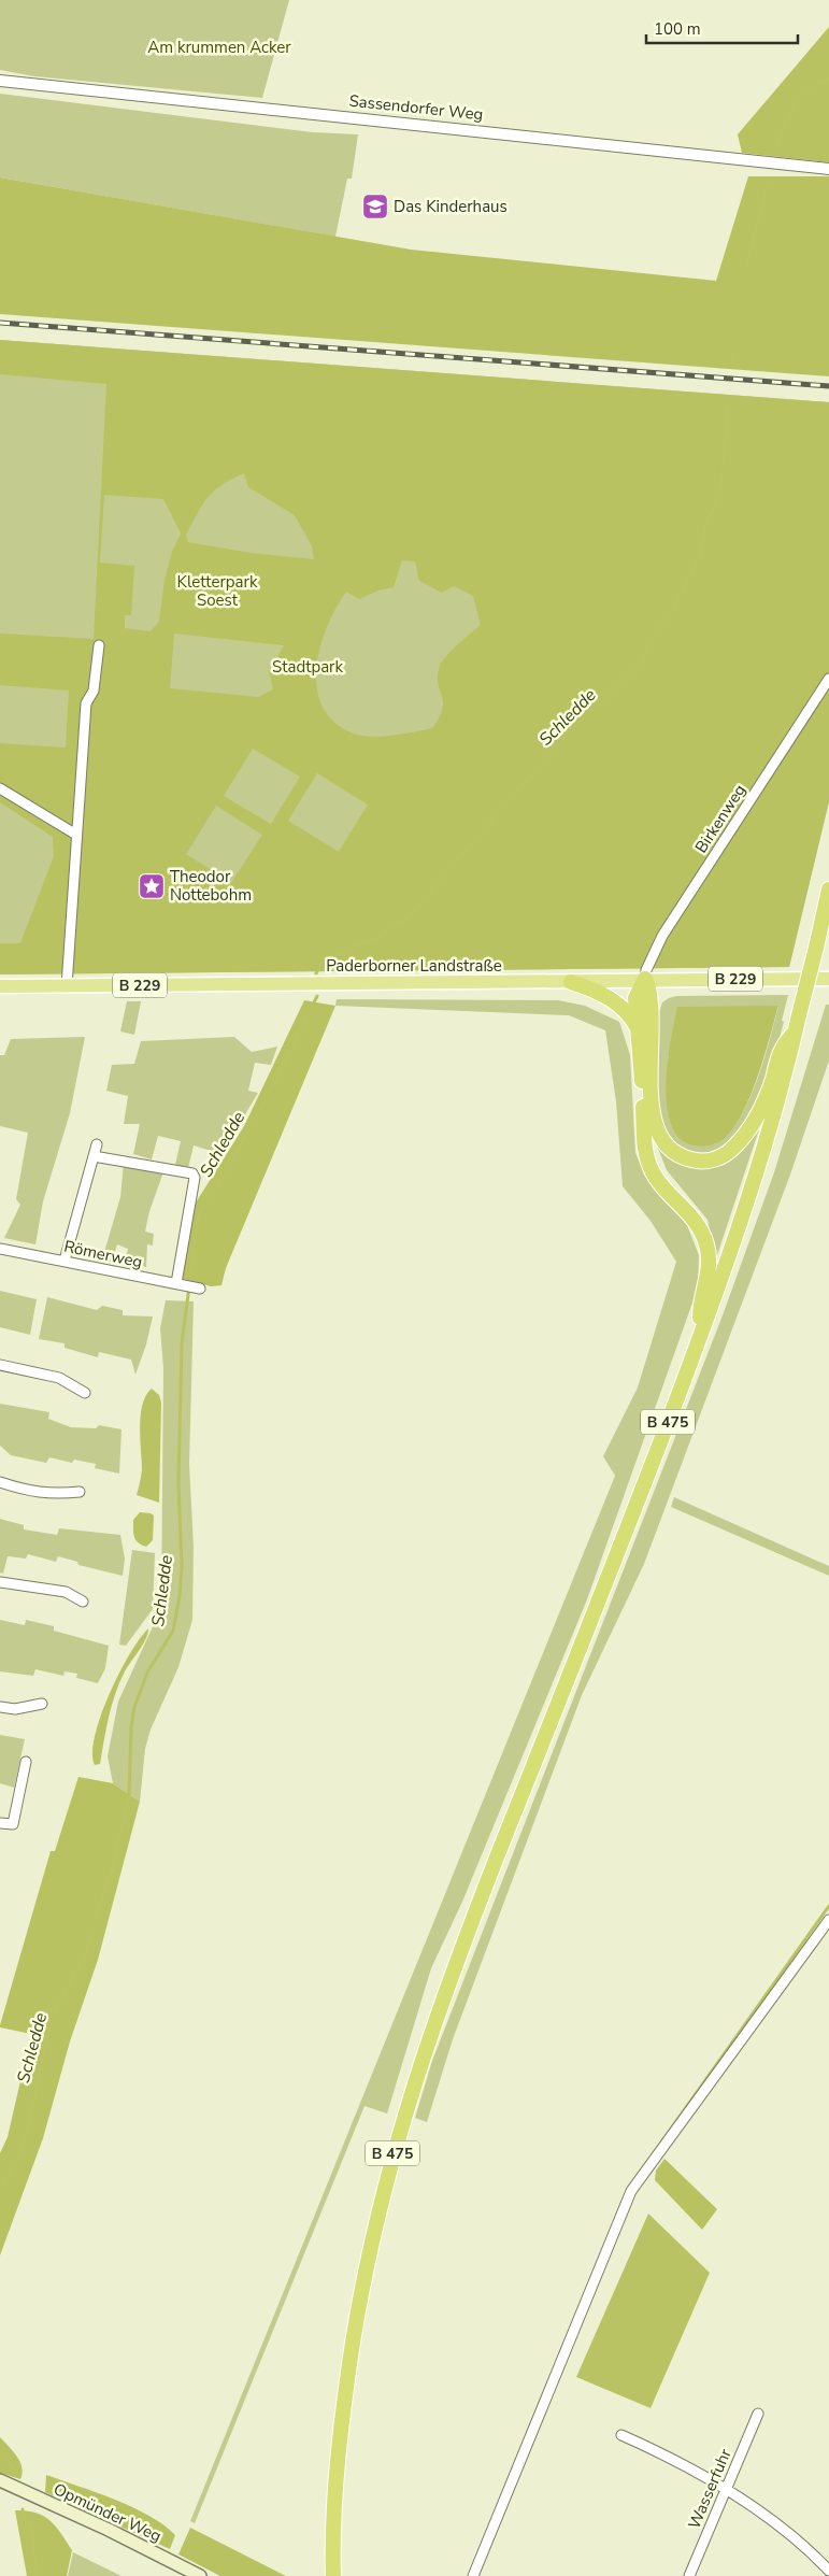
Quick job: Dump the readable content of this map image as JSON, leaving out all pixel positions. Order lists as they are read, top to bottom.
{
  "streets": {
    "highway": ["B 475"],
    "main road": ["Paderborner Landstraße", "B 229", "Opmünder Weg"],
    "street": [
      "Sassendorfer Weg",
      "Birkenweg",
      "Römerweg",
      "Wasserfuhr"
    ]
  },
  "crossings": [
    ["Birkenweg", "Paderborner Landstraße"]
  ],
  "water": ["Schledde"],
  "parks": ["Am krummen Acker", "Kletterpark Soest", "Stadtpark"],
  "places": {
    "school or university": ["Das Kinderhaus"],
    "place": ["Theodor Nottebohm"]
  },
  "scale_bar": "100 m"
}
